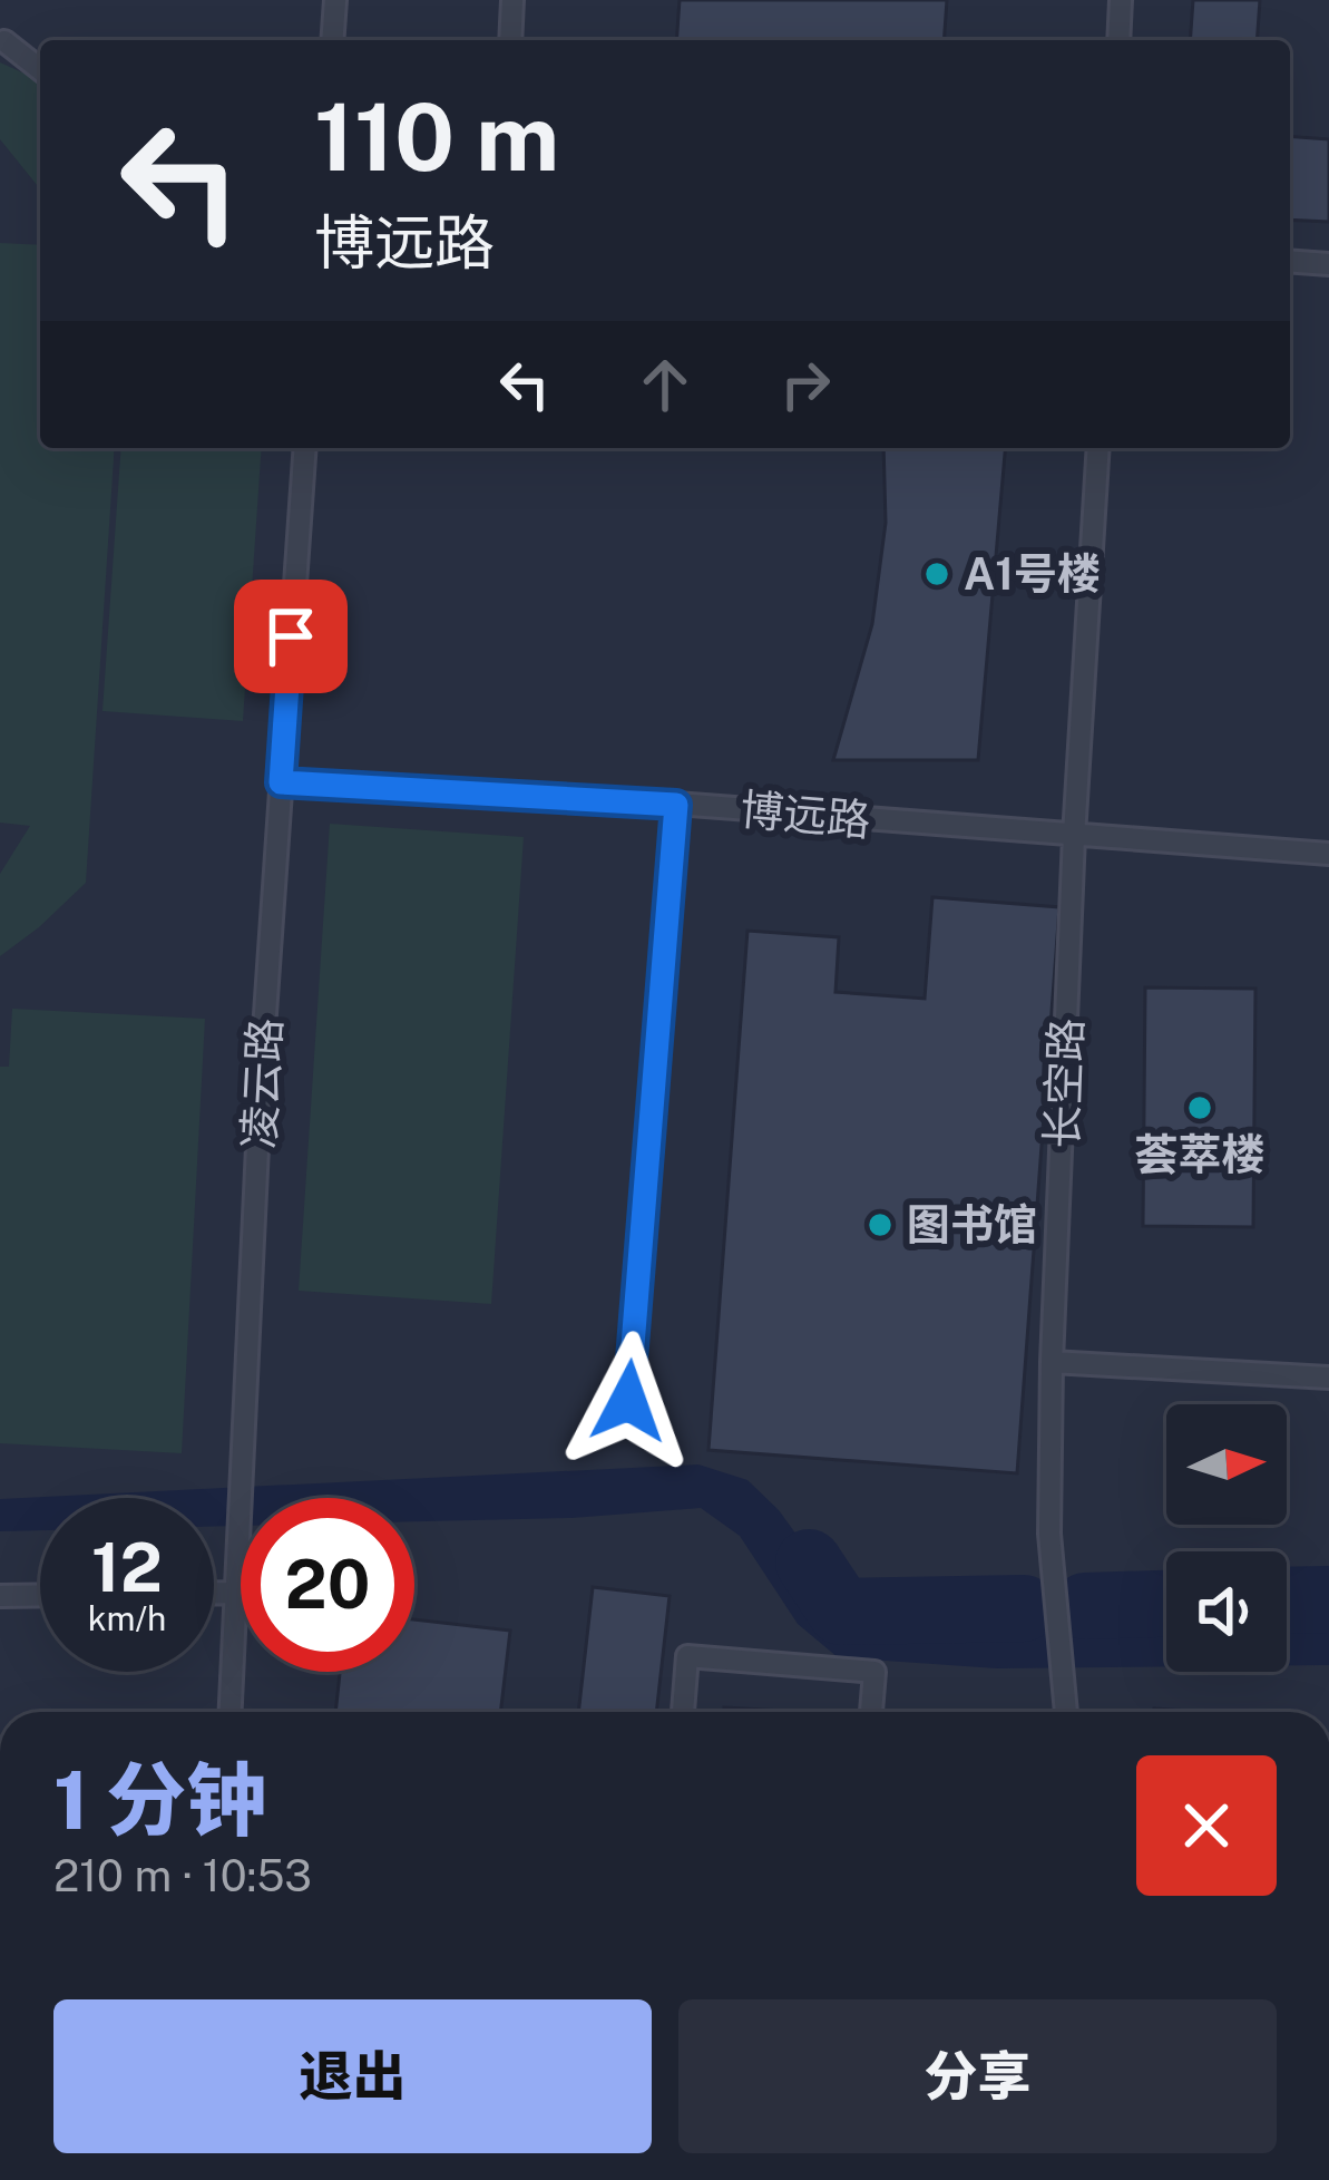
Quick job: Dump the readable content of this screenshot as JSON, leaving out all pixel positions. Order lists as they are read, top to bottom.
{
  "streets": {
    "lane": ["博远路", "凌云路", "长空路"]
  },
  "crossings": [
    ["博远路", "凌云路"],
    ["博远路", "长空路"]
  ],
  "places": ["A1号楼", "荟萃楼", "图书馆"],
  "north": "right",
  "page": {
    "turn": ["110 m", "博远路"],
    "speed": "12 km/h",
    "limit": "20",
    "heading": ["1 分钟", "210 m · 10:53"],
    "buttons": ["退出", "分享"]
  }
}
